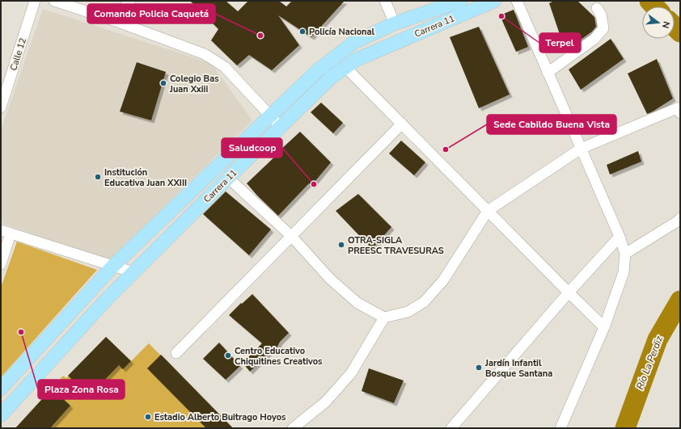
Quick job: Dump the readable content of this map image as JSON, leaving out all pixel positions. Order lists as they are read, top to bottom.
{
  "streets": {
    "main road": ["Carrera 11"],
    "street": ["Calle 12"]
  },
  "water": ["Río La Perdiz"],
  "places": [
    "Terpel",
    "Policía Nacional",
    "Comando Policia Caquetá",
    "Colegio Bas Juan Xxiii",
    "Sede Cabildo Buena Vista",
    "Institución Educativa Juan XXIII",
    "Saludcoop",
    "OTRA-SIGLA PREESC TRAVESURAS",
    "Plaza Zona Rosa",
    "Centro Educativo Chiquitines Creativos",
    "Jardín Infantil Bosque Santana",
    "Estadio Alberto Buitrago Hoyos"
  ],
  "north": "right"
}
